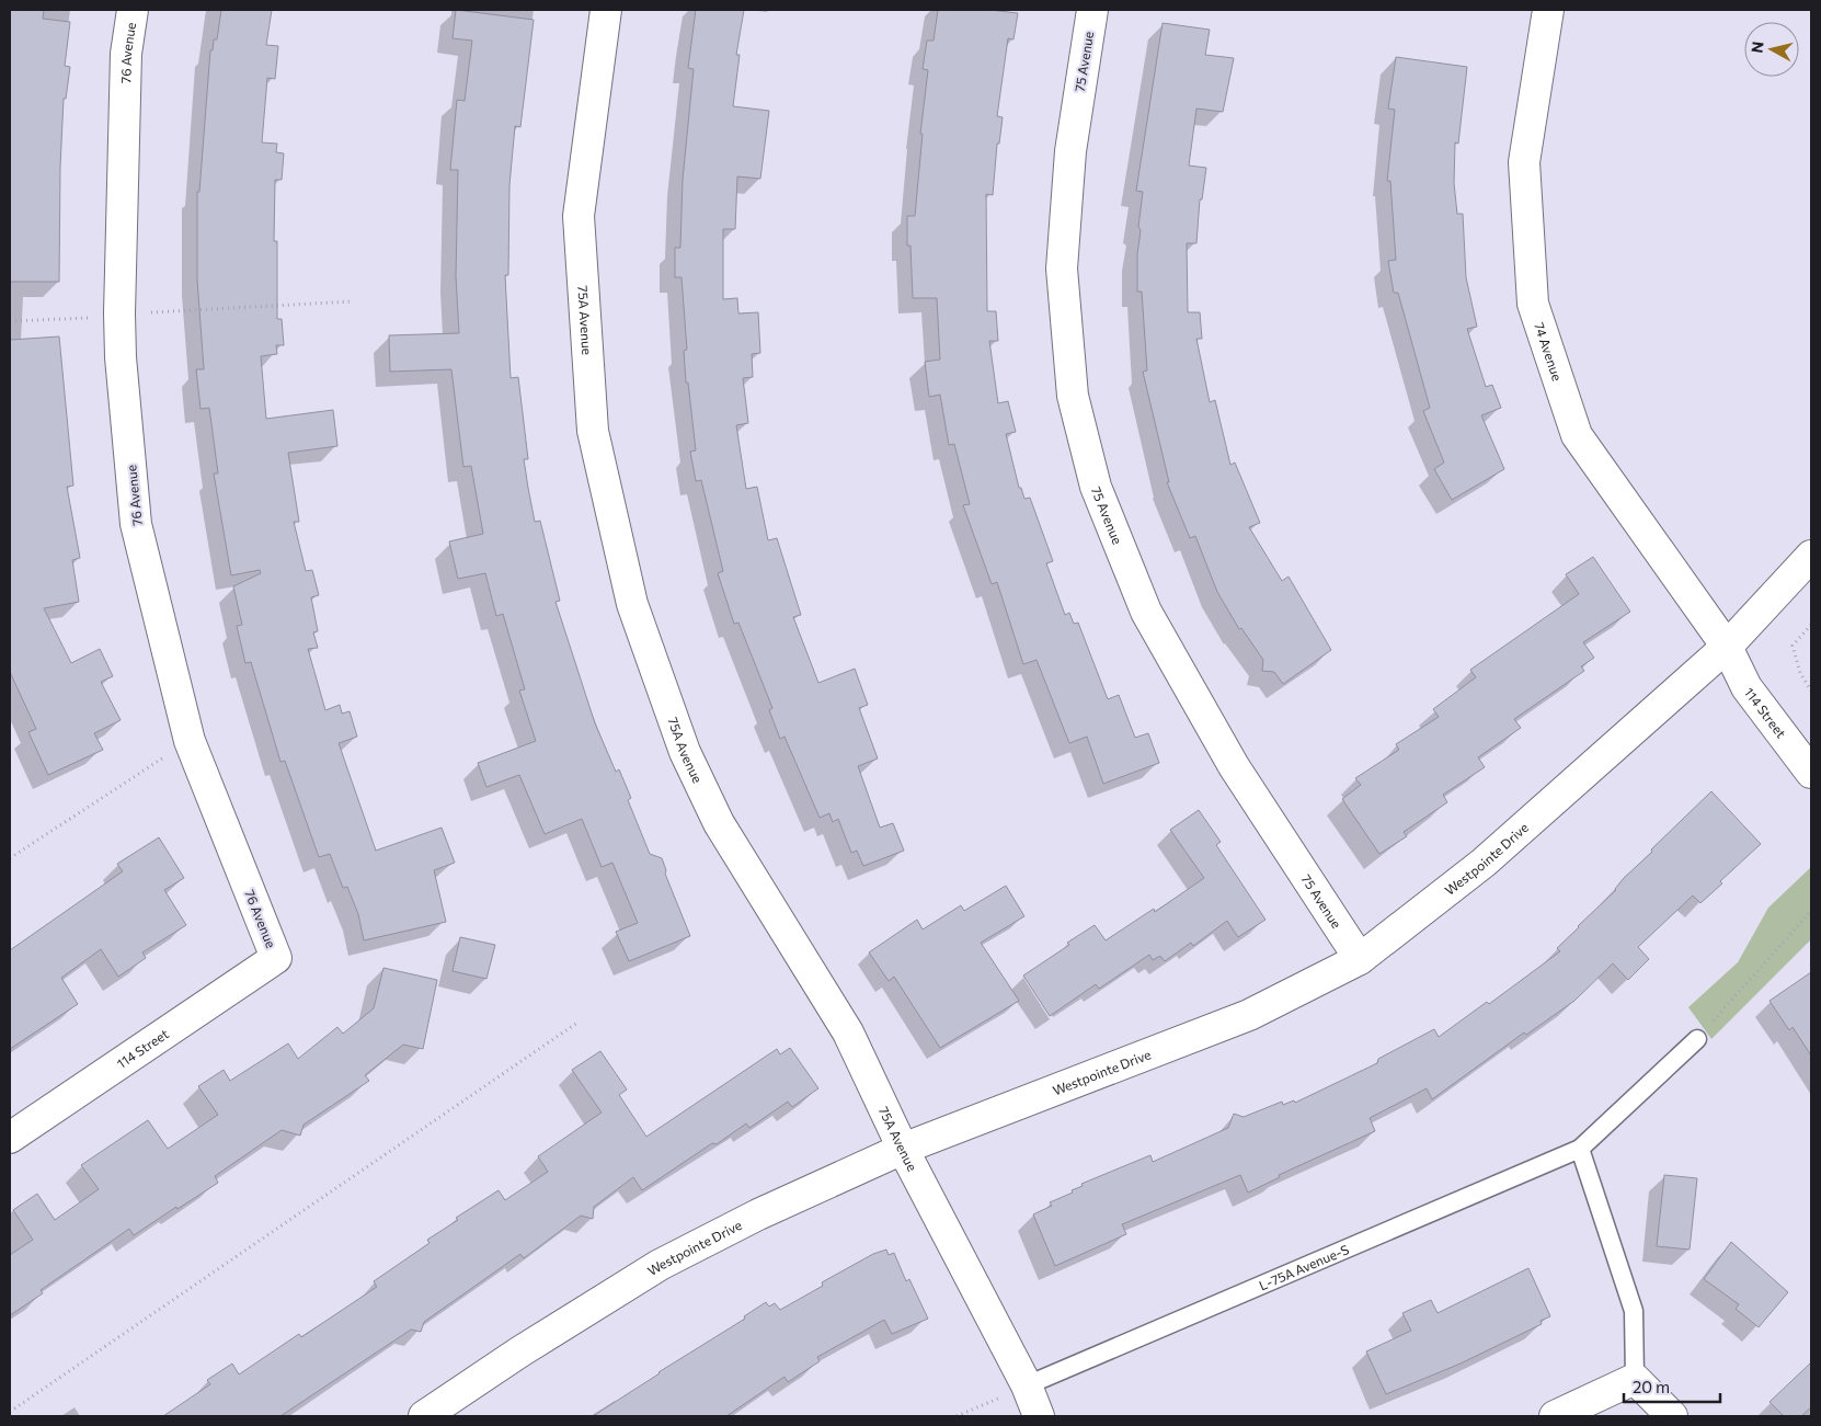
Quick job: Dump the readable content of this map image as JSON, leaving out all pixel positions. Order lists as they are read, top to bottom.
{
  "streets": {
    "street": [
      "76 Avenue",
      "75 Avenue",
      "75A Avenue",
      "74 Avenue",
      "114 Street",
      "Westpointe Drive"
    ],
    "lane": ["L-75A Avenue-S"]
  },
  "crossings": [
    ["76 Avenue", "114 Street"],
    ["75 Avenue", "Westpointe Drive"],
    ["75A Avenue", "Westpointe Drive"],
    ["75A Avenue", "L-75A Avenue-S"],
    ["74 Avenue", "114 Street"],
    ["74 Avenue", "Westpointe Drive"],
    ["114 Street", "Westpointe Drive"]
  ],
  "scale_bar": "20 m",
  "north": "left"
}
